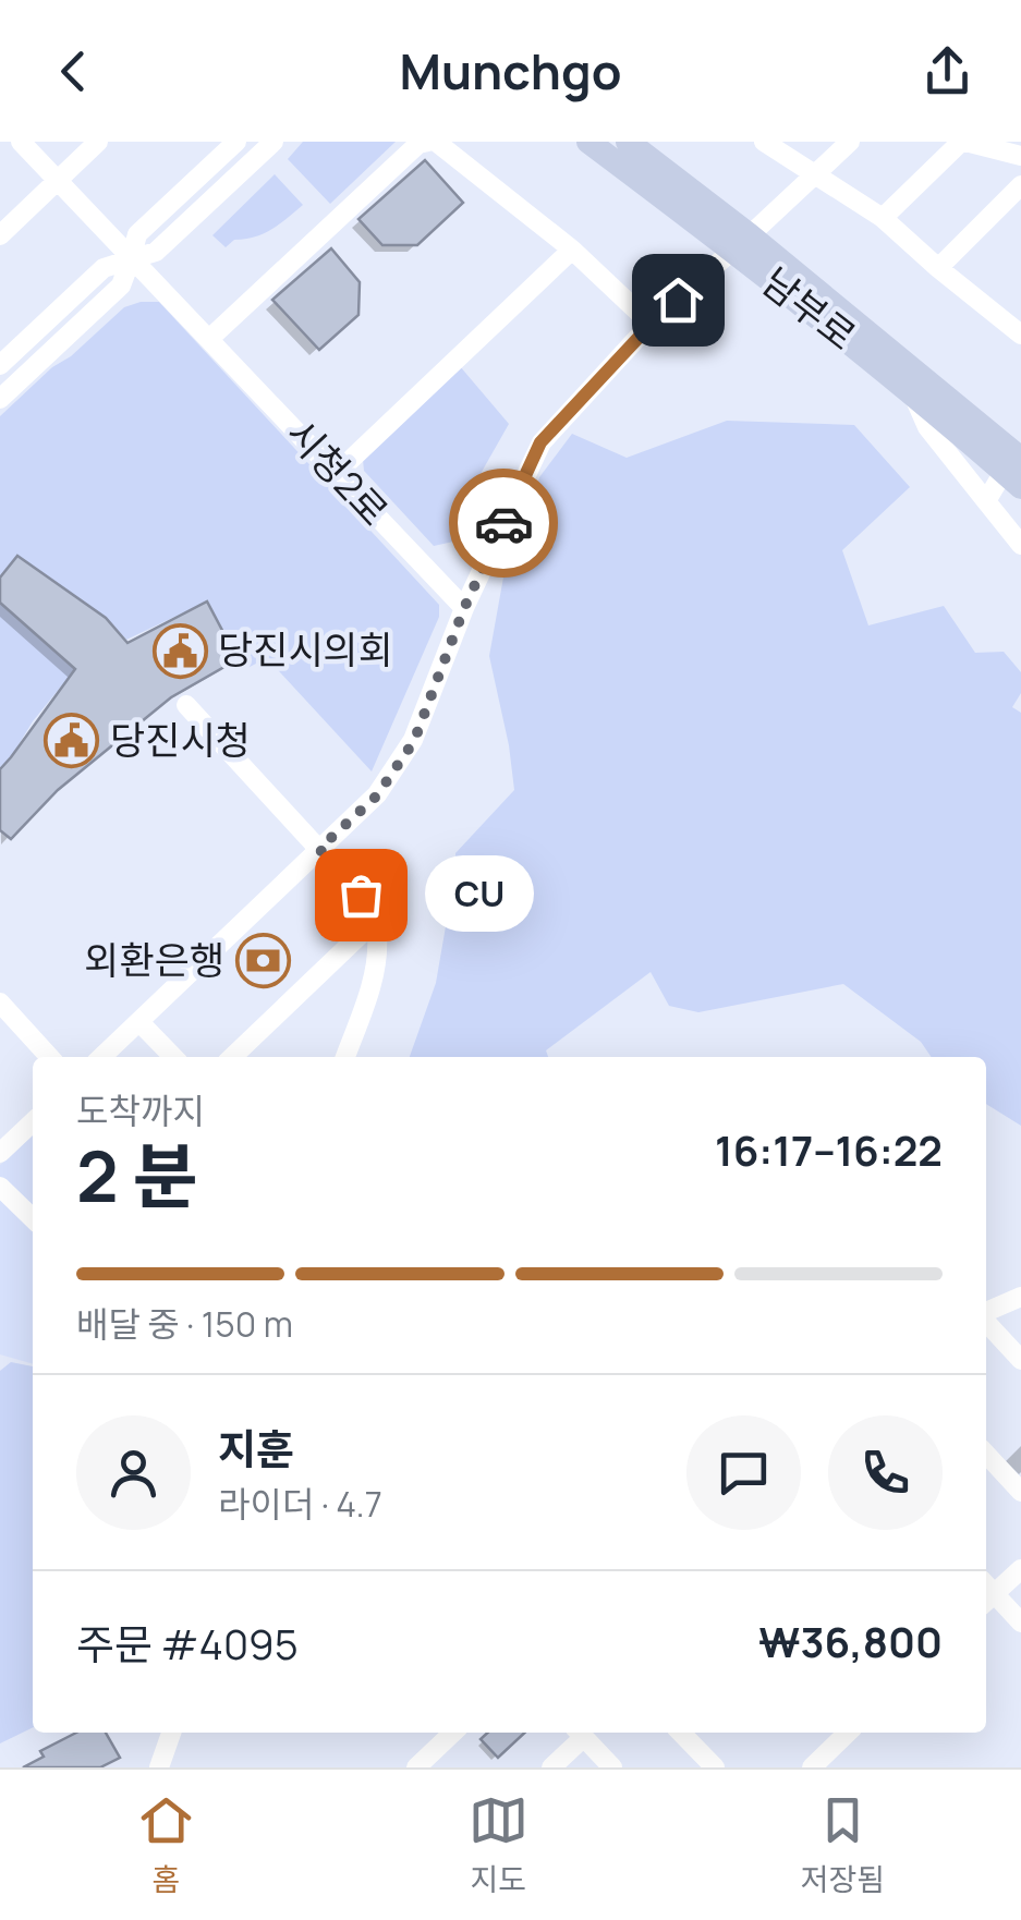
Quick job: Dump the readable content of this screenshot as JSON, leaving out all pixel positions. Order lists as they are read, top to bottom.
{
  "streets": {
    "main road": ["남부로"],
    "street": ["시청2로"]
  },
  "places": {
    "public building": ["당진시의회", "당진시청"],
    "other": ["CU"],
    "bank": ["외환은행"]
  },
  "page": {
    "header": "Munchgo",
    "bubble": "CU",
    "heading": ["2 분", "도착까지", "16:17–16:22"],
    "panel": [
      "지훈",
      "라이더 · 4.7",
      "주문 #4095",
      "₩36,800"
    ],
    "bar": "배달 중 · 150 m",
    "tabs": ["홈", "지도", "저장됨"]
  }
}
